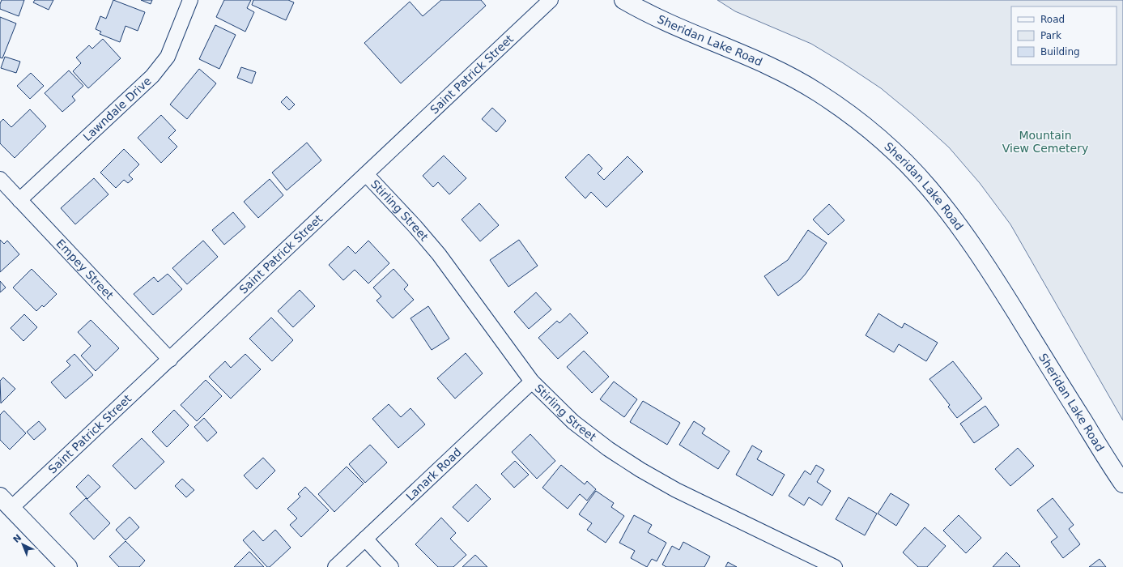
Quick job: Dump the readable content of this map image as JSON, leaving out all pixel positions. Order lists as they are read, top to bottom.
{
  "streets": {
    "main road": ["Sheridan Lake Road"],
    "street": [
      "Saint Patrick Street",
      "Lawndale Drive",
      "Stirling Street",
      "Empey Street",
      "Lanark Road"
    ]
  },
  "crossings": [
    ["Saint Patrick Street", "Stirling Street"],
    ["Saint Patrick Street", "Empey Street"],
    ["Lawndale Drive", "Empey Street"],
    ["Stirling Street", "Lanark Road"]
  ],
  "parks": ["Mountain View Cemetery"],
  "legend": ["Road", "Park", "Building"],
  "north": "top left"
}
